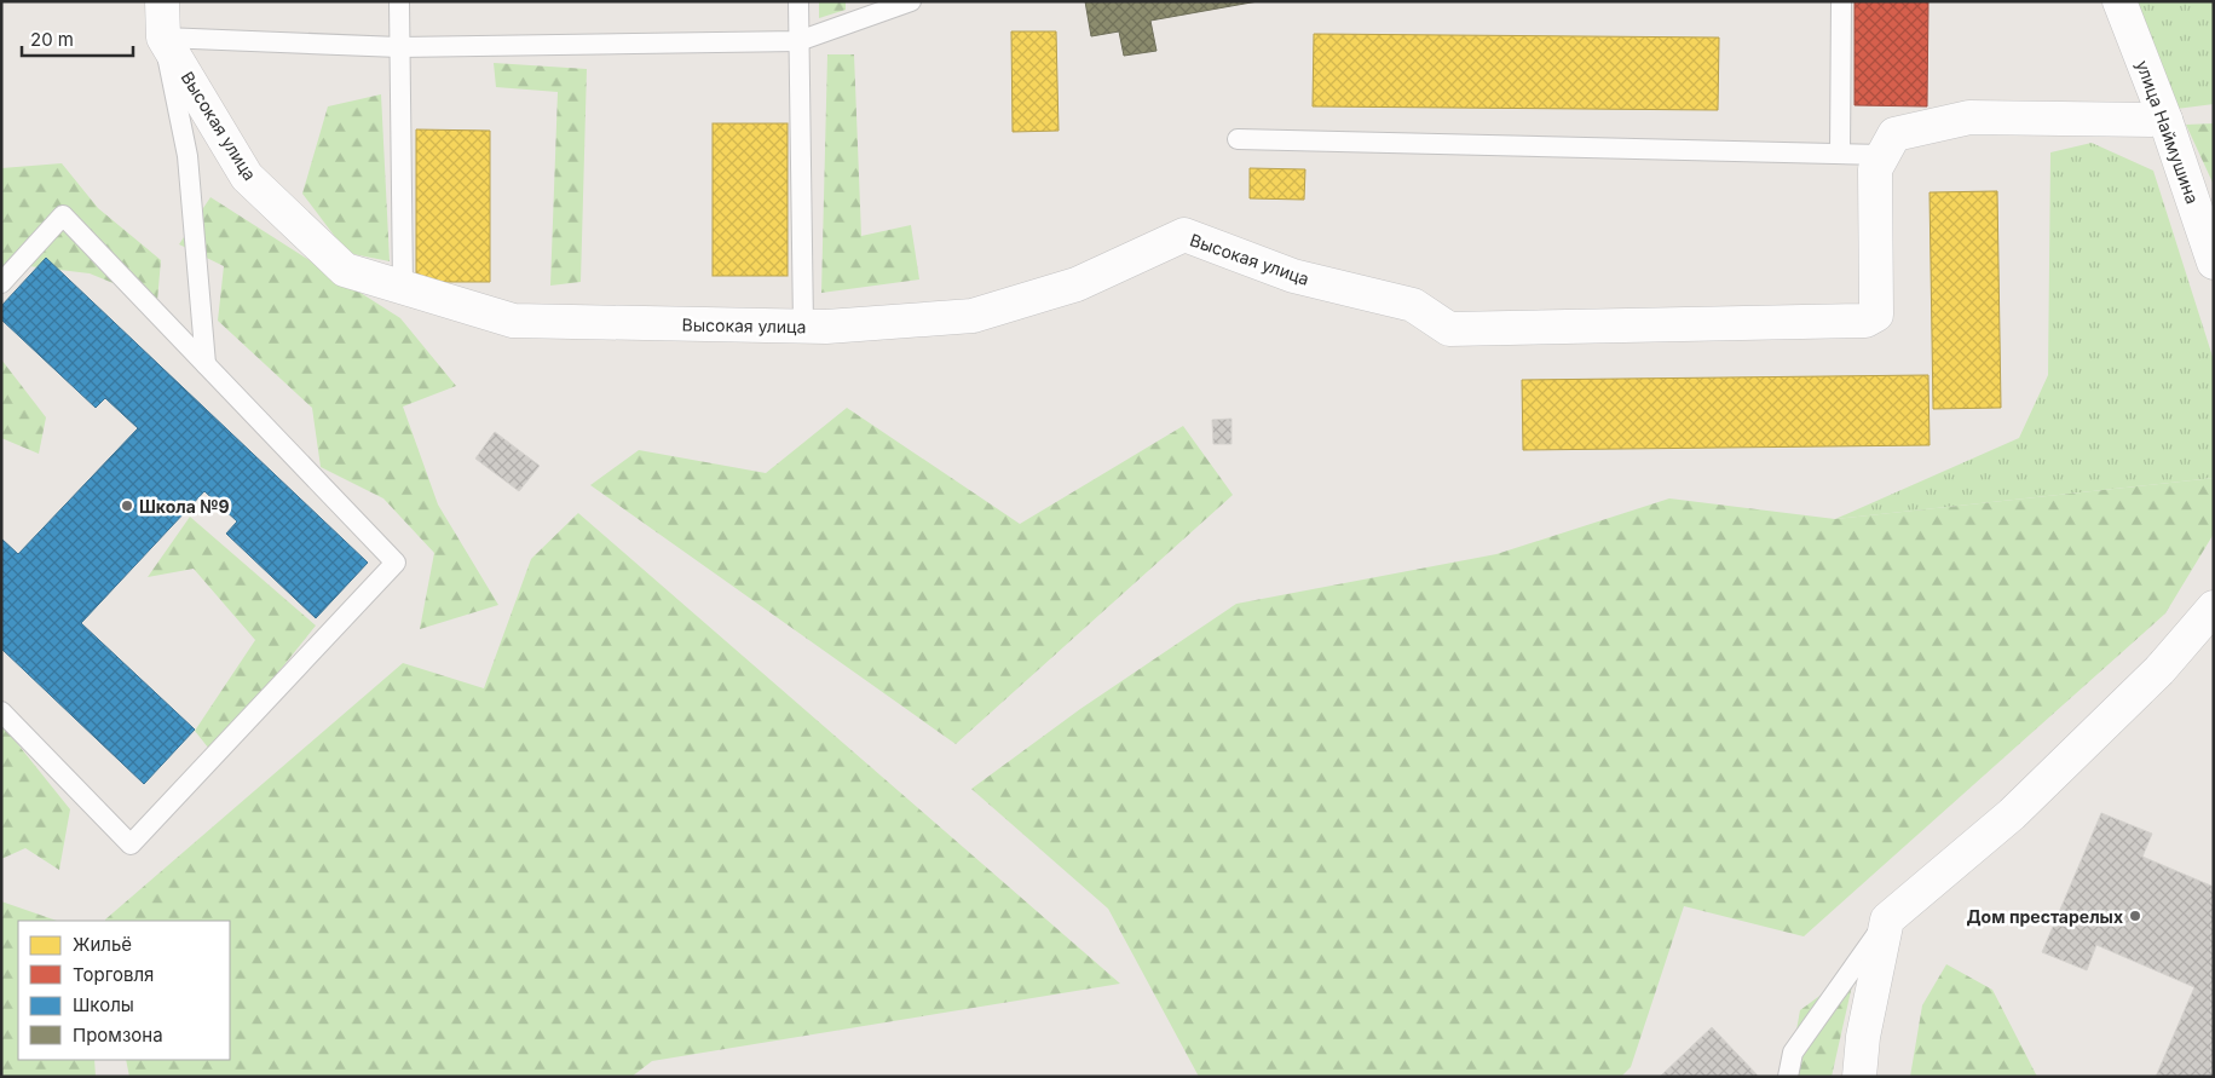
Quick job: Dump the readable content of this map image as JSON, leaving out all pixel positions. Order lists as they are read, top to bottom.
{
  "streets": {
    "street": ["Высокая улица", "улица Наймушина"]
  },
  "places": ["Школа №9", "Дом престарелых"],
  "legend": [
    "Жильё",
    "Торговля",
    "Школы",
    "Промзона"
  ],
  "scale_bar": "20 m"
}
